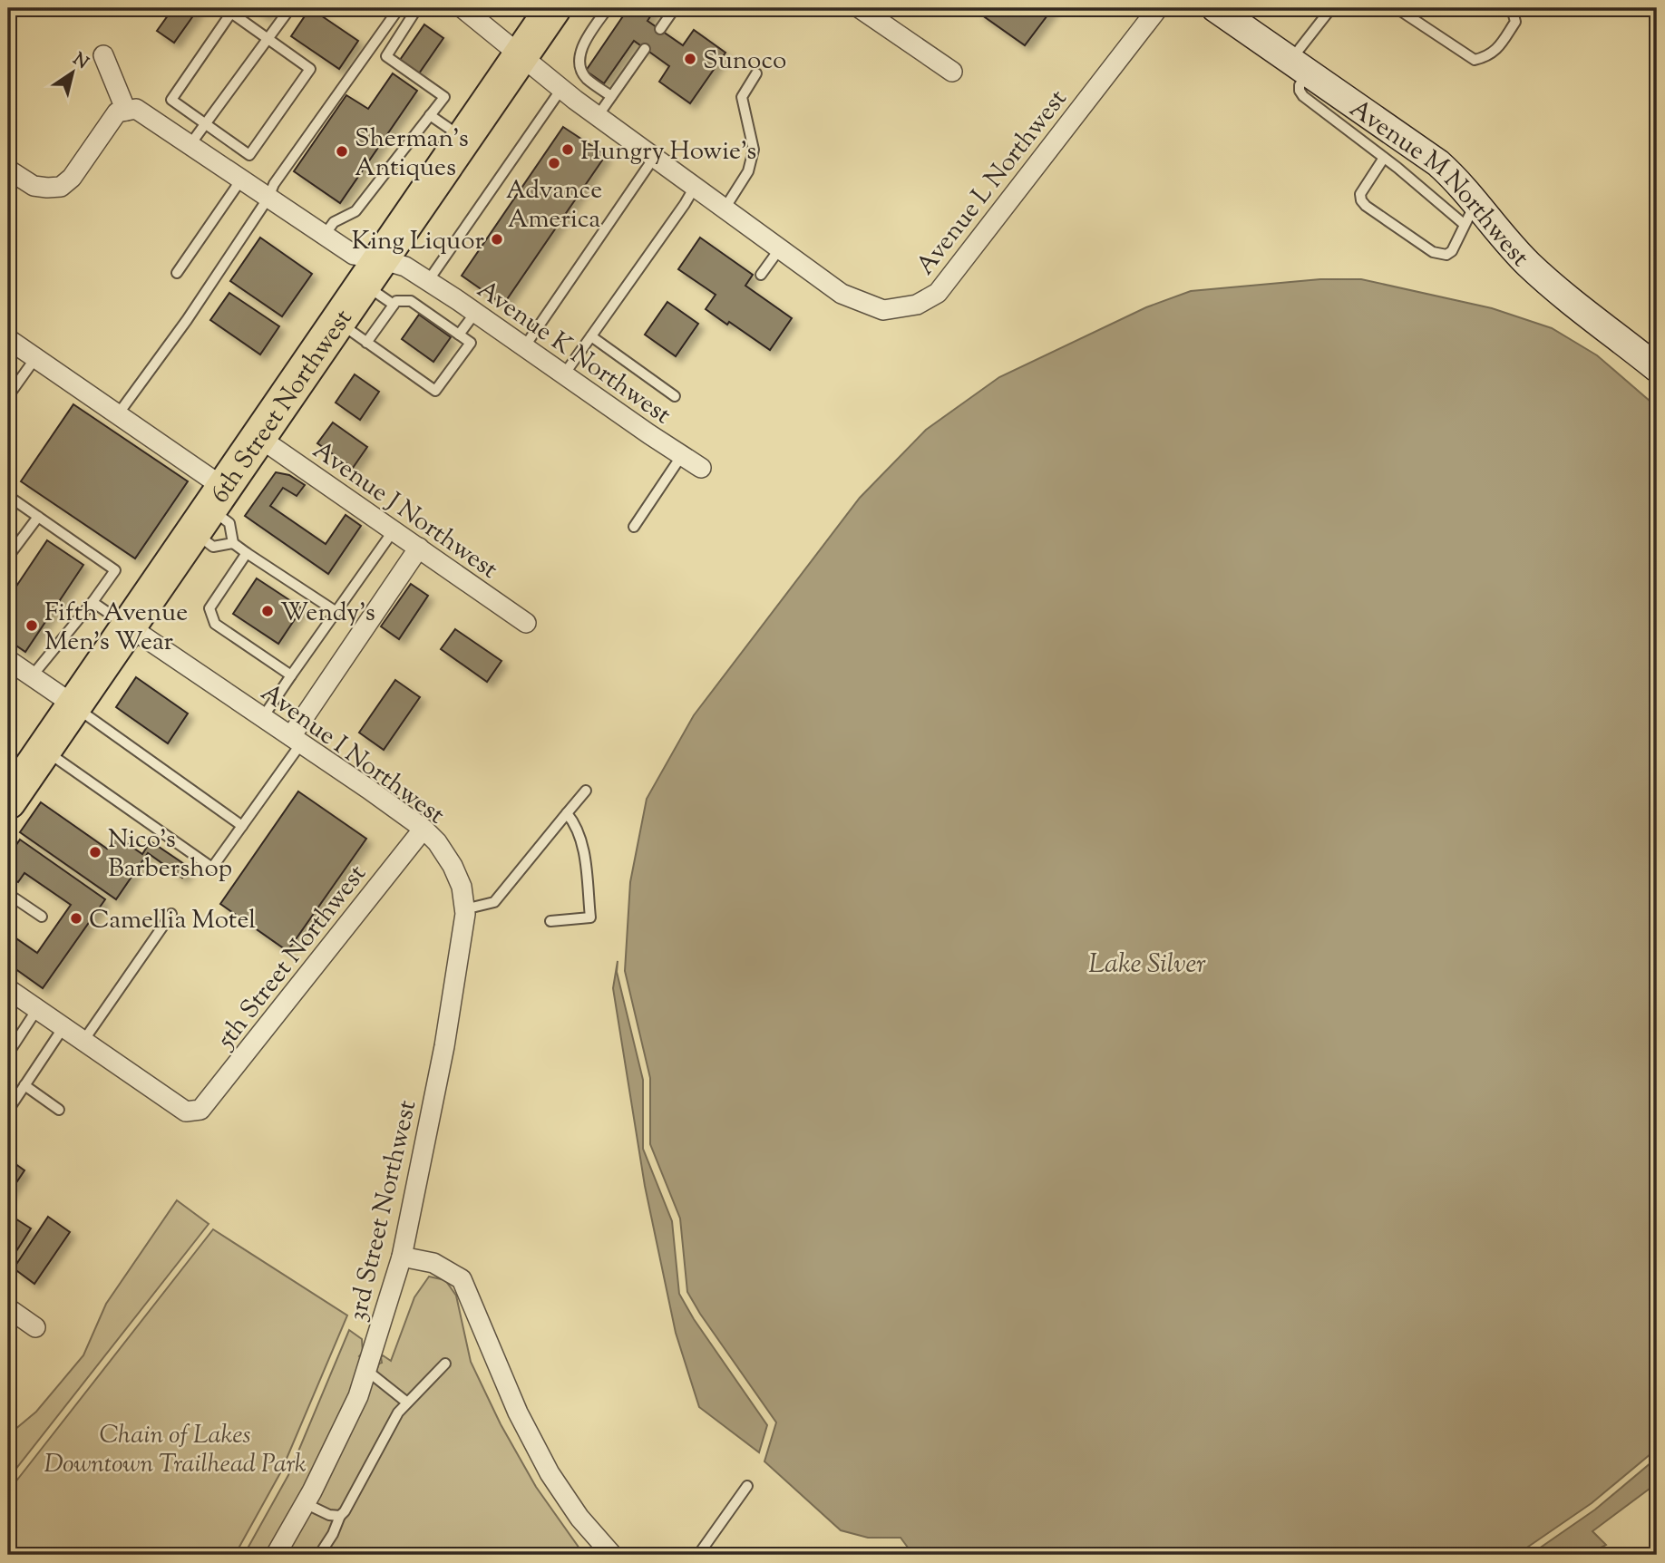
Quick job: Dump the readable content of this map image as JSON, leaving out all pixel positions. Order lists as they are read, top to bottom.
{
  "streets": {
    "highway": ["6th Street Northwest"],
    "street": [
      "Avenue L Northwest",
      "Avenue M Northwest",
      "Avenue K Northwest",
      "Avenue J Northwest",
      "Avenue I Northwest",
      "5th Street Northwest",
      "3rd Street Northwest"
    ]
  },
  "crossings": [
    ["Avenue L Northwest", "6th Street Northwest"],
    ["Avenue K Northwest", "6th Street Northwest"],
    ["6th Street Northwest", "Avenue J Northwest"],
    ["6th Street Northwest", "Avenue I Northwest"],
    ["Avenue I Northwest", "5th Street Northwest"],
    ["Avenue I Northwest", "3rd Street Northwest"]
  ],
  "water": ["Lake Silver"],
  "parks": ["Chain of Lakes Downtown Trailhead Park"],
  "places": [
    "Sunoco",
    "Hungry Howie's",
    "Sherman’s Antiques",
    "Advance America",
    "King Liquor",
    "Wendy's",
    "Fifth Avenue Men's Wear",
    "Nico's Barbershop",
    "Camellia Motel"
  ],
  "north": "top right"
}
